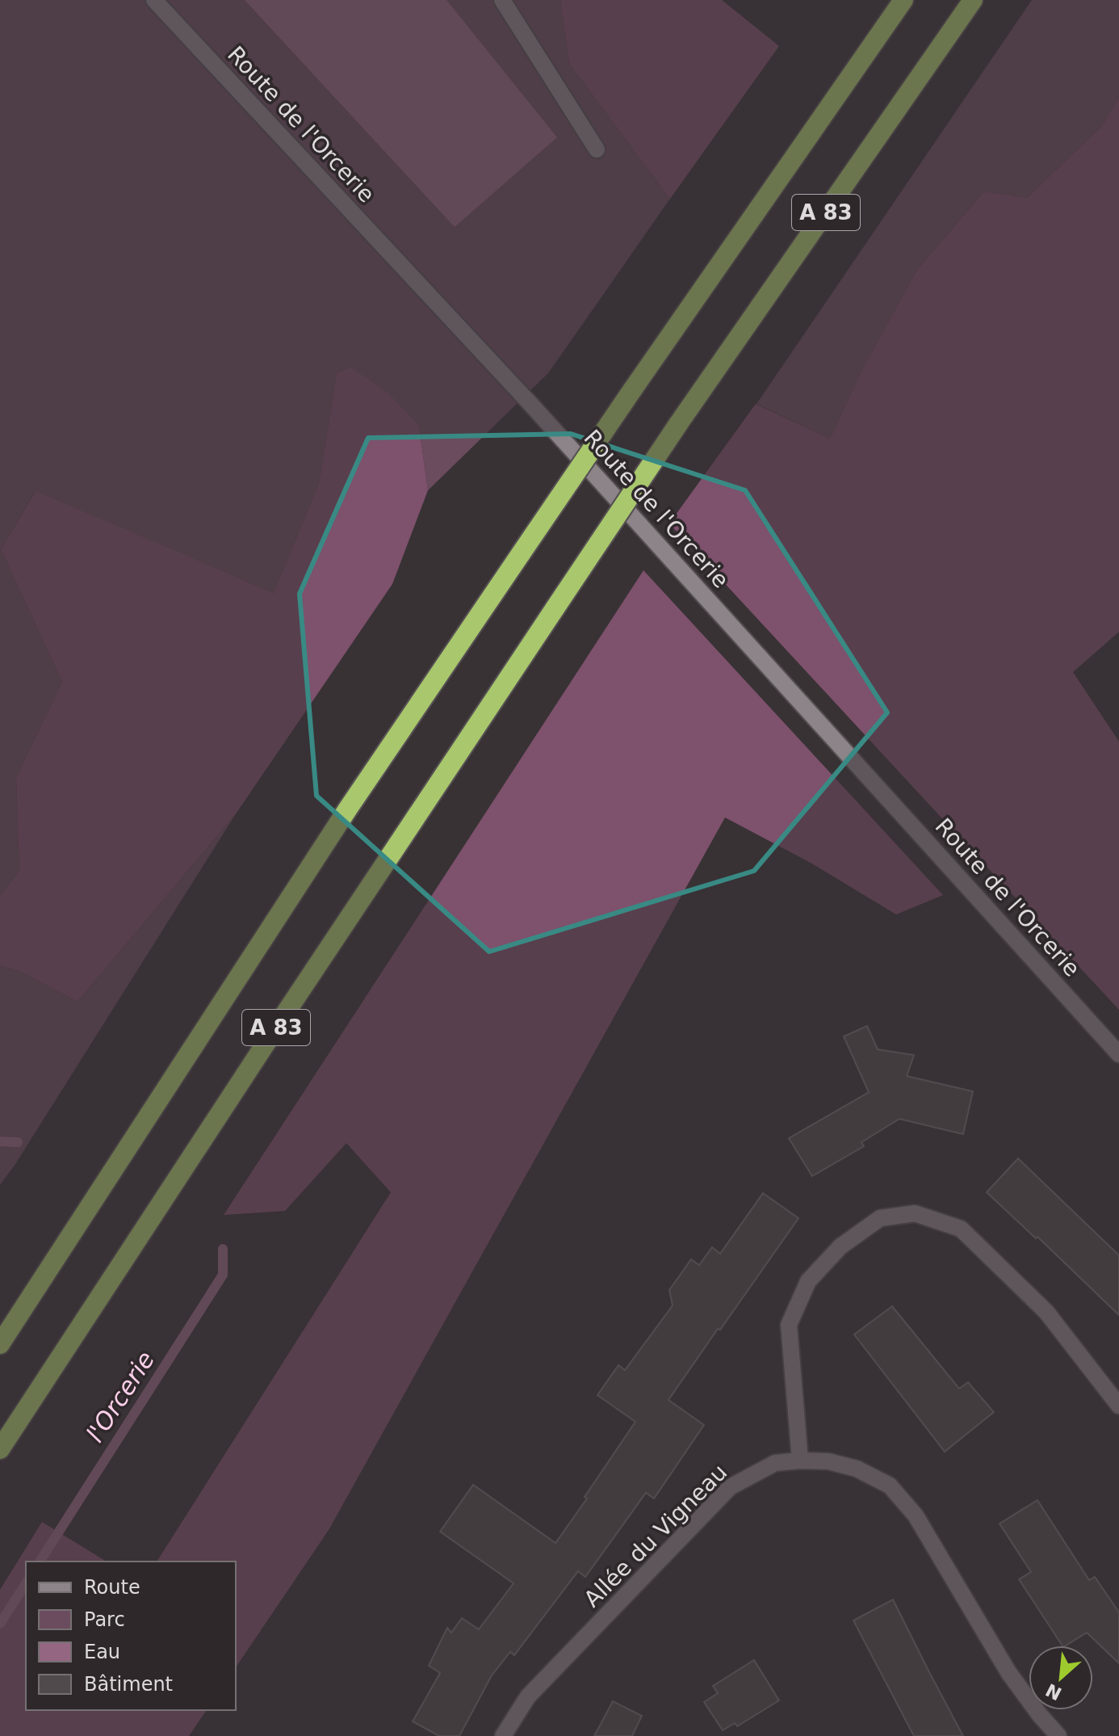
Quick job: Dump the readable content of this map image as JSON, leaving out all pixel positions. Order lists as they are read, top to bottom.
{
  "streets": {
    "highway": ["A 83"],
    "street": ["Route de l'Orcerie", "Allée du Vigneau"]
  },
  "water": ["l'Orcerie"],
  "legend": [
    "Route",
    "Parc",
    "Eau",
    "Bâtiment"
  ],
  "north": "bottom left"
}
